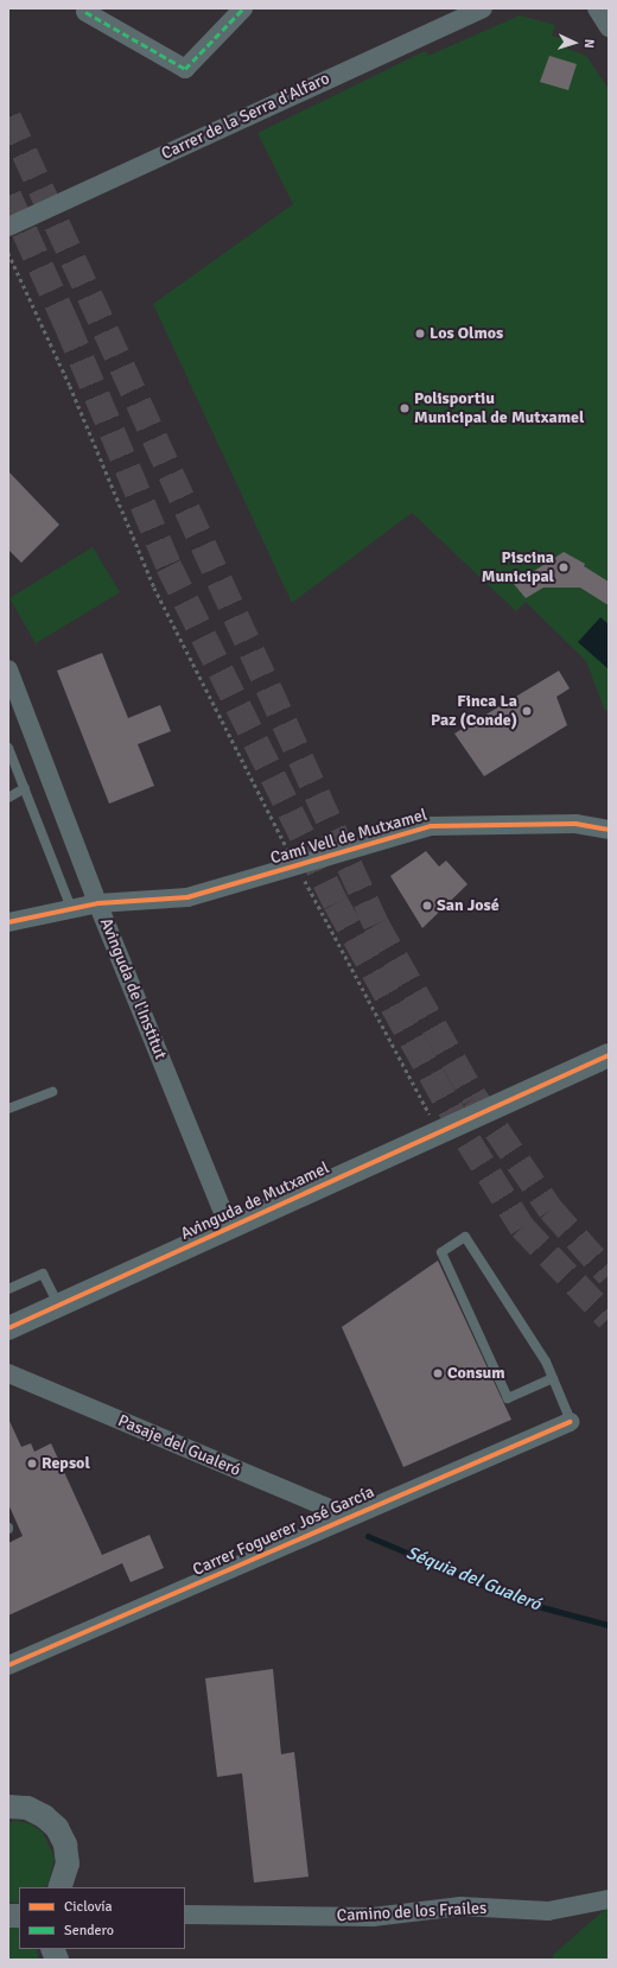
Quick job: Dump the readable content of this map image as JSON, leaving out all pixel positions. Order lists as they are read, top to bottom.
{
  "streets": {
    "street": [
      "Carrer de la Serra d'Alfaro",
      "Camí Vell de Mutxamel",
      "Avinguda de l'Institut",
      "Avinguda de Mutxamel",
      "Pasaje del Gualeró",
      "Carrer Foguerer José García",
      "Camino de los Frailes"
    ]
  },
  "crossings": [
    ["Camí Vell de Mutxamel", "Avinguda de l'Institut"],
    ["Avinguda de l'Institut", "Avinguda de Mutxamel"],
    ["Pasaje del Gualeró", "Carrer Foguerer José García"]
  ],
  "water": ["Séquia del Gualeró"],
  "places": [
    "Los Olmos",
    "Polisportiu Municipal de Mutxamel",
    "Piscina Municipal",
    "Finca La Paz (Conde)",
    "San José",
    "Consum",
    "Repsol"
  ],
  "legend": ["Ciclovía", "Sendero"],
  "north": "right"
}
